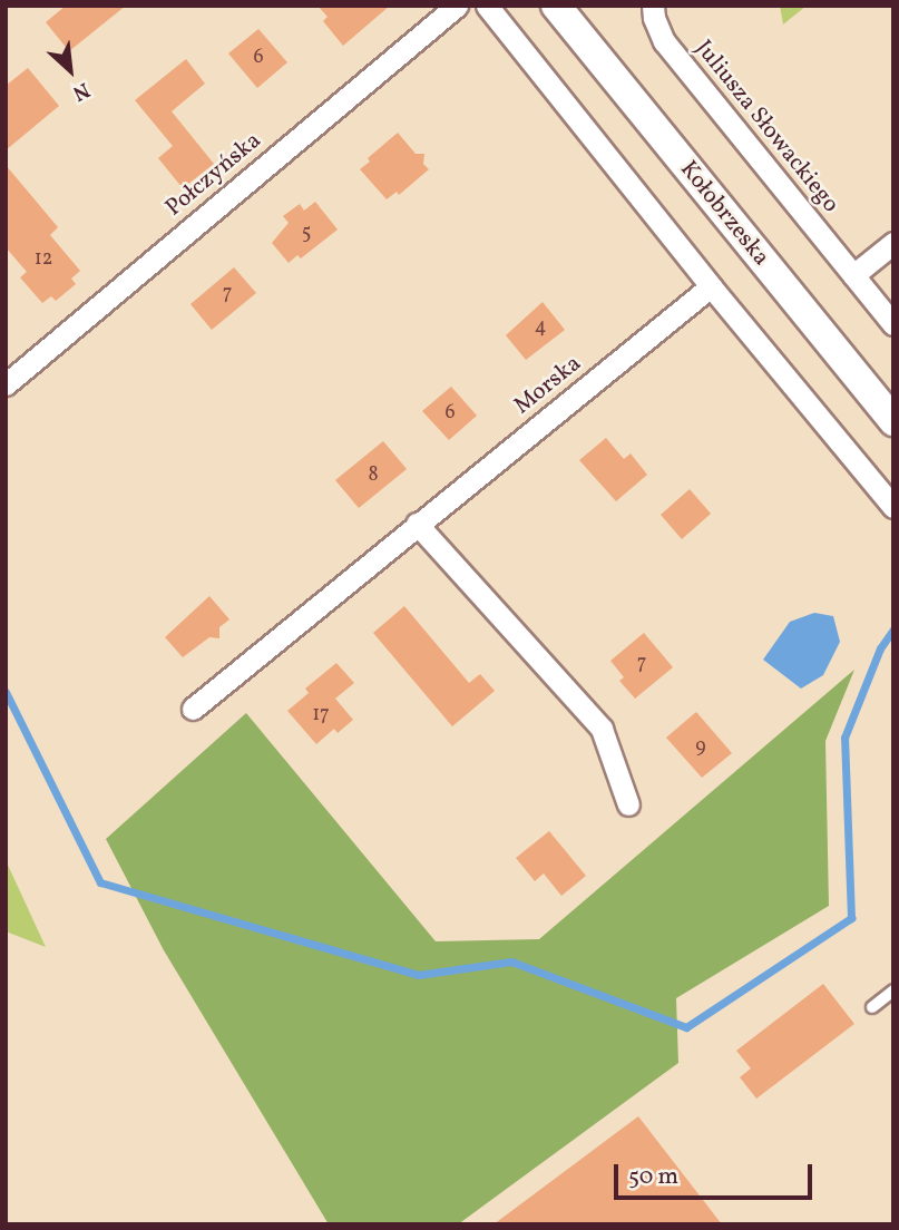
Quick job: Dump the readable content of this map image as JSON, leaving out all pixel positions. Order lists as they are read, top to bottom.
{
  "streets": {
    "main road": ["Kołobrzeska"],
    "street": ["Juliusza Słowackiego", "Połczyńska", "Morska"]
  },
  "house_numbers": [
    "6",
    "5",
    "12",
    "7",
    "4",
    "6",
    "8",
    "7",
    "17",
    "9"
  ],
  "scale_bar": "50 m",
  "north": "bottom right"
}
